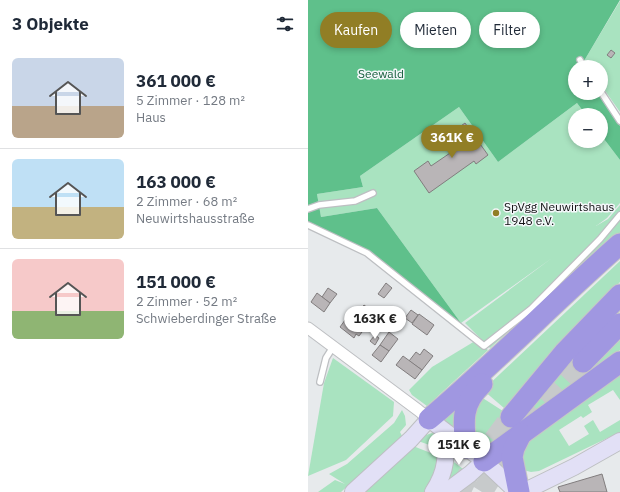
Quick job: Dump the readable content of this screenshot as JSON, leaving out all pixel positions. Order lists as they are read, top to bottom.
{
  "parks": ["Seewald"],
  "places": ["SpVgg Neuwirtshaus 1948 e.V."],
  "page": {
    "heading": "3 Objekte",
    "chip": ["Kaufen", "Mieten", "Filter"],
    "list": [
      {
        "name": "361 000 €",
        "note": "5 Zimmer · 128 m² · Haus"
      },
      {
        "name": "163 000 €",
        "note": "2 Zimmer · 68 m² · Neuwirtshausstraße"
      },
      {
        "name": "151 000 €",
        "note": "2 Zimmer · 52 m² · Schwieberdinger Straße"
      }
    ],
    "map_buttons": ["+", "−"],
    "price": ["361K €", "163K €", "151K €"]
  }
}
